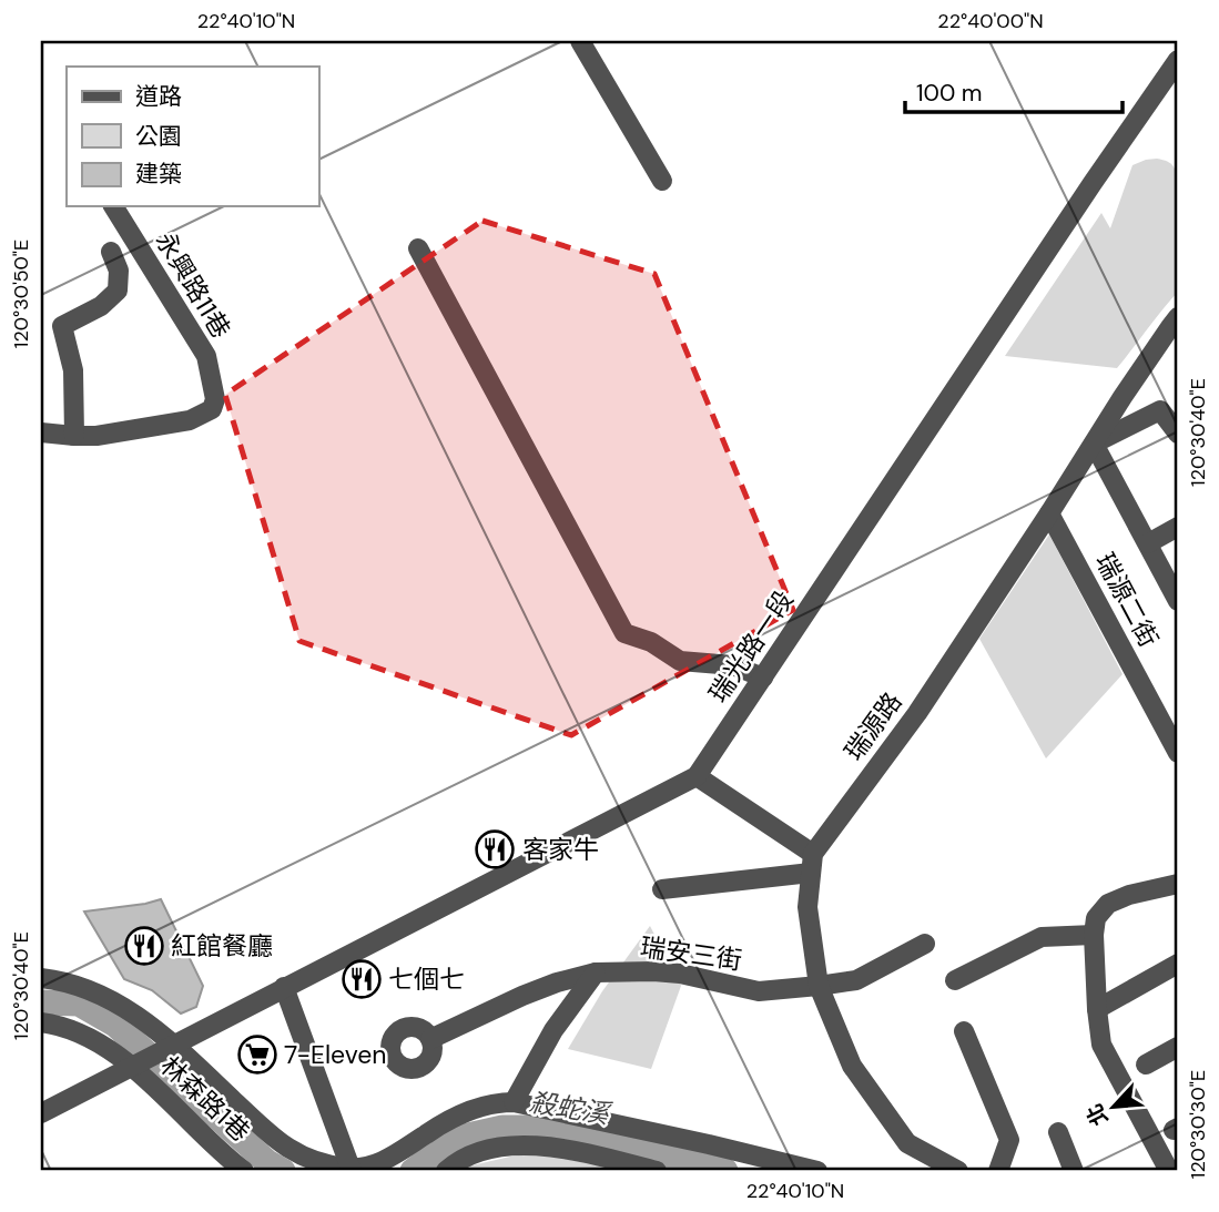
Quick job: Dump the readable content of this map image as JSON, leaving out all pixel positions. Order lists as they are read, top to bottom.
{
  "streets": {
    "street": [
      "永興路11巷",
      "瑞源二街",
      "瑞光路一段",
      "瑞源路",
      "瑞安三街",
      "林森路1巷"
    ]
  },
  "crossings": [
    ["瑞源二街", "瑞源路"],
    ["瑞光路一段", "林森路1巷"]
  ],
  "water": ["殺蛇溪"],
  "places": {
    "restaurant": ["客家牛", "紅館餐廳", "七個七"],
    "supermarket": ["7-Eleven"]
  },
  "legend": ["道路", "公園", "建築"],
  "scale_bar": "100 m",
  "north": "bottom left",
  "coordinates": [
    "22°40'10\"N",
    "22°40'00\"N",
    "120°30'50\"E",
    "120°30'40\"E",
    "120°30'30\"E"
  ]
}
